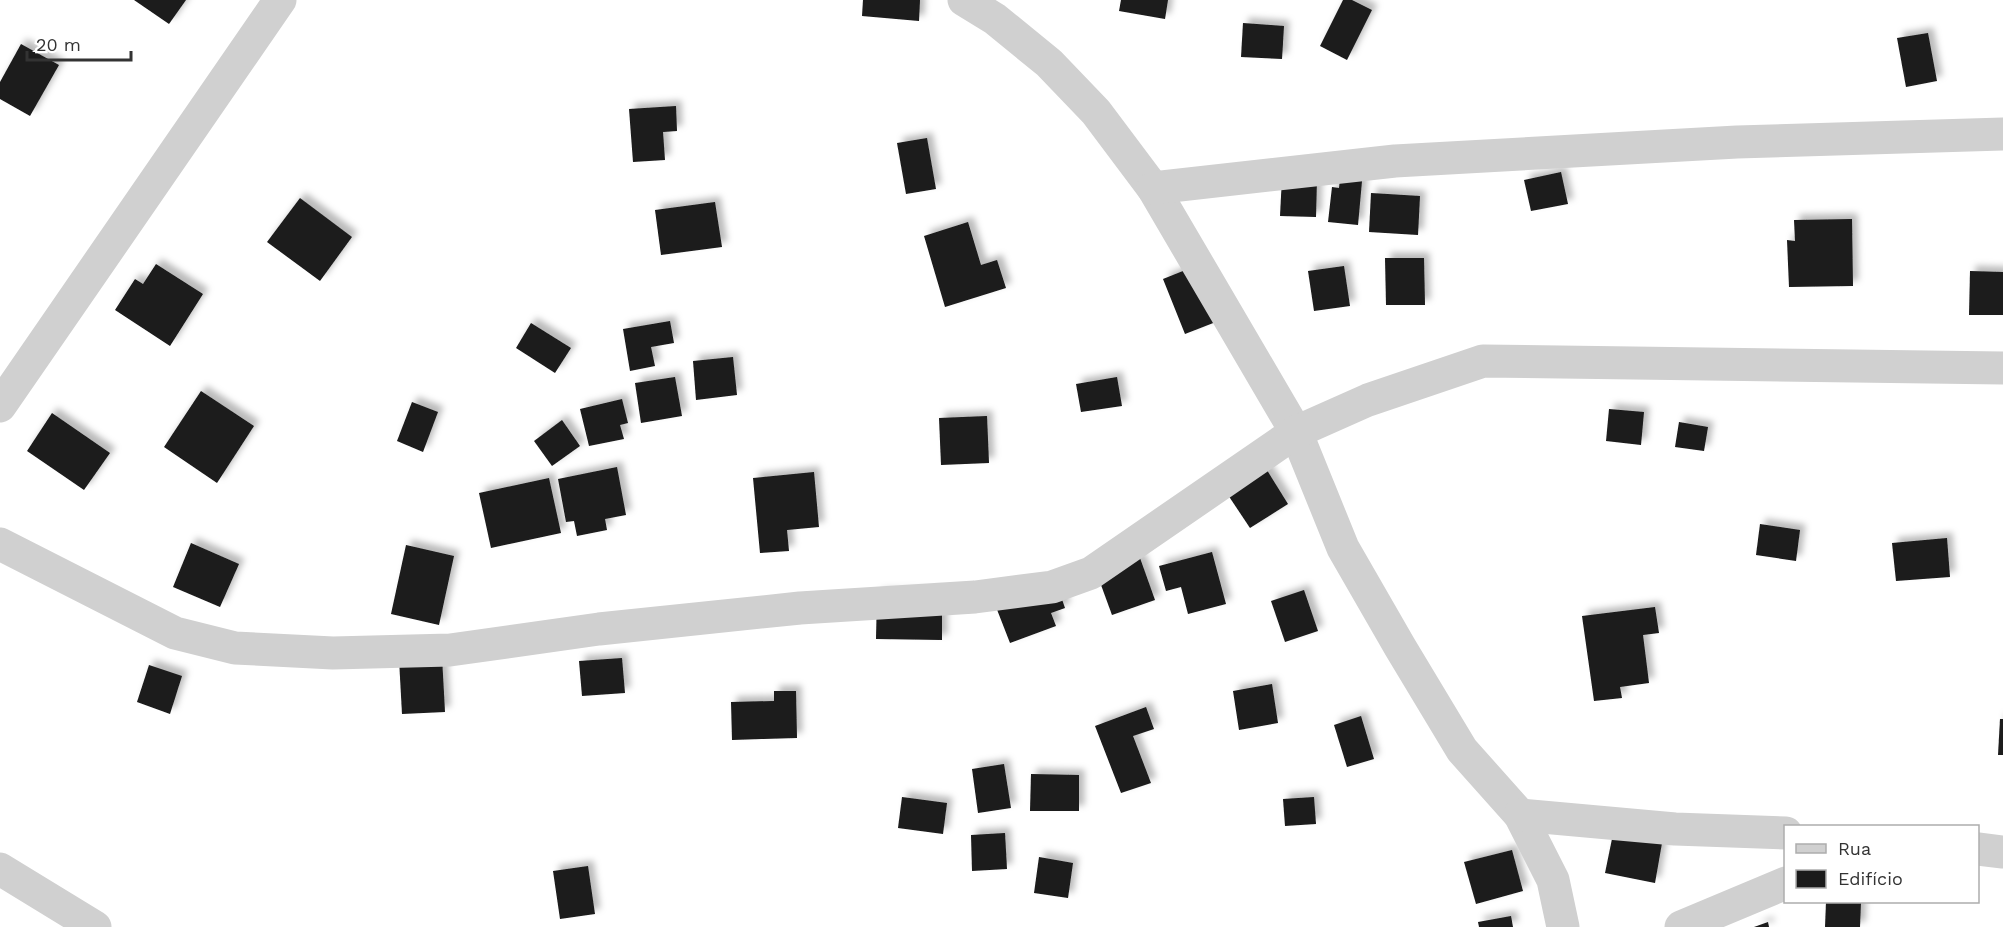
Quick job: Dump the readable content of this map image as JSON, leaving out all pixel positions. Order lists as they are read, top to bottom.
{
  "legend": ["Rua", "Edifício"],
  "scale_bar": "20 m"
}
